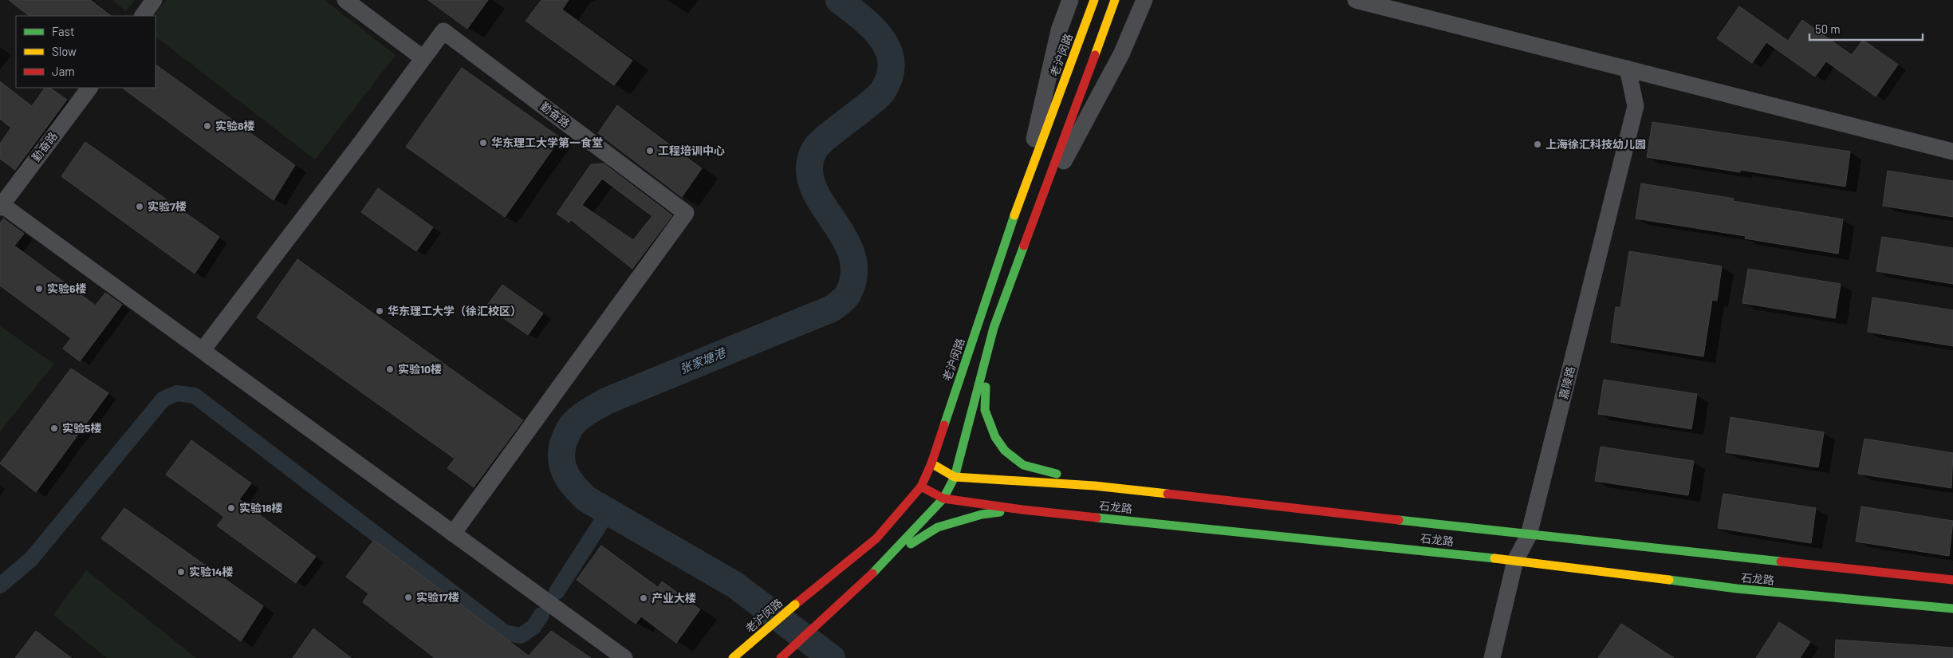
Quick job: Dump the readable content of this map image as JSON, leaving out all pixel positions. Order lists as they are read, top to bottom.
{
  "streets": {
    "main road": ["老沪闵路", "石龙路"],
    "street": ["勤奋路", "嘉陵路"]
  },
  "crossings": [
    ["老沪闵路", "石龙路"],
    ["嘉陵路", "石龙路"]
  ],
  "water": ["张家塘港"],
  "places": [
    "实验8楼",
    "华东理工大学第一食堂",
    "上海徐汇科技幼儿园",
    "工程培训中心",
    "实验7楼",
    "实验6楼",
    "华东理工大学（徐汇校区）",
    "实验10楼",
    "实验5楼",
    "实验18楼",
    "实验14楼",
    "实验17楼",
    "产业大楼"
  ],
  "legend": ["Fast", "Slow", "Jam"],
  "scale_bar": "50 m"
}
